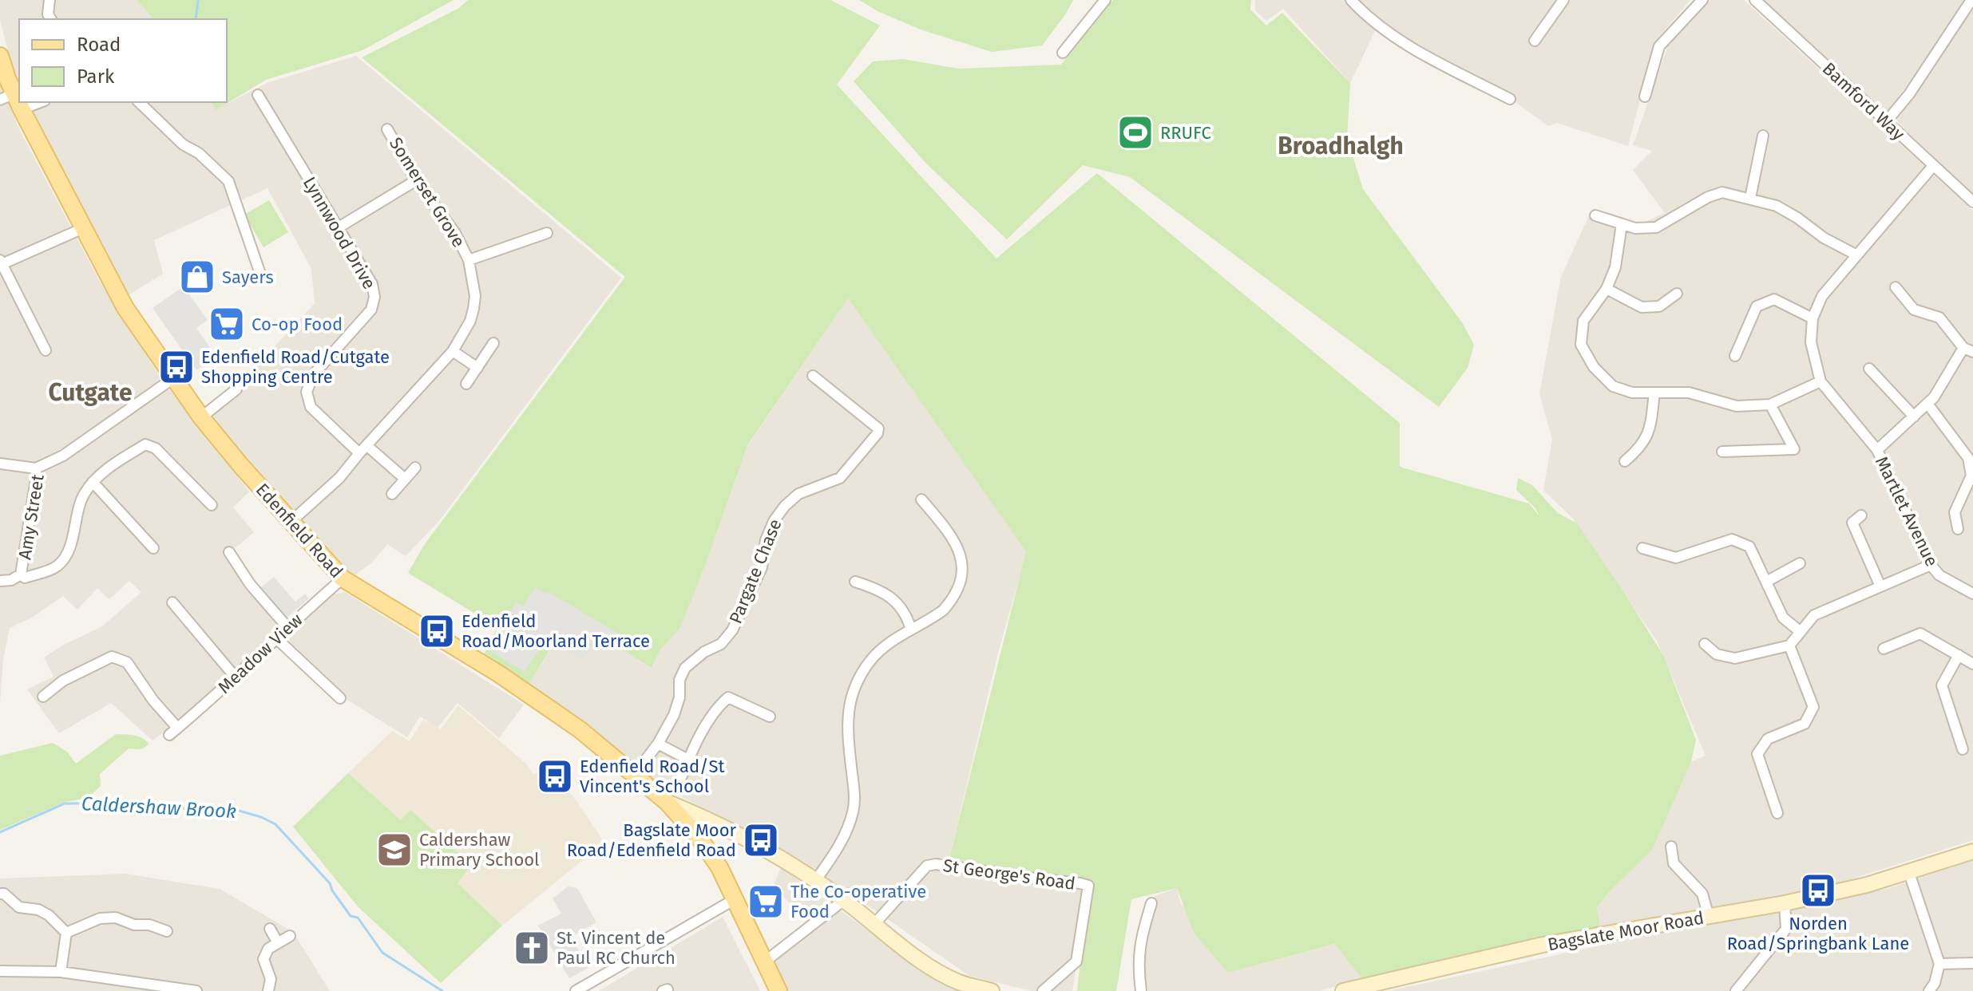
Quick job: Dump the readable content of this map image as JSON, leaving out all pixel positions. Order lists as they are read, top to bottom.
{
  "streets": {
    "main road": ["Edenfield Road"],
    "street": [
      "Bamford Way",
      "Somerset Grove",
      "Lynnwood Drive",
      "Martlet Avenue",
      "Amy Street",
      "Pargate Chase",
      "Meadow View",
      "St George's Road",
      "Bagslate Moor Road"
    ]
  },
  "crossings": [
    ["Bamford Way", "Martlet Avenue"],
    ["Somerset Grove", "Lynnwood Drive"],
    ["Somerset Grove", "Edenfield Road"],
    ["Amy Street", "Edenfield Road"],
    ["Edenfield Road", "Pargate Chase"],
    ["Edenfield Road", "Meadow View"]
  ],
  "districts": ["Broadhalgh", "Cutgate"],
  "water": ["Caldershaw Brook"],
  "places": {
    "sports": ["RRUFC"],
    "shop": ["Sayers"],
    "supermarket": ["Co-op Food", "The Co-operative Food"],
    "bus stop": [
      "Edenfield Road/Cutgate Shopping Centre",
      "Edenfield Road/Moorland Terrace",
      "Edenfield Road/St Vincent's School",
      "Bagslate Moor Road/Edenfield Road",
      "Norden Road/Springbank Lane"
    ],
    "school or university": ["Caldershaw Primary School"],
    "church": ["St. Vincent de Paul RC Church"]
  },
  "legend": ["Road", "Park"]
}
